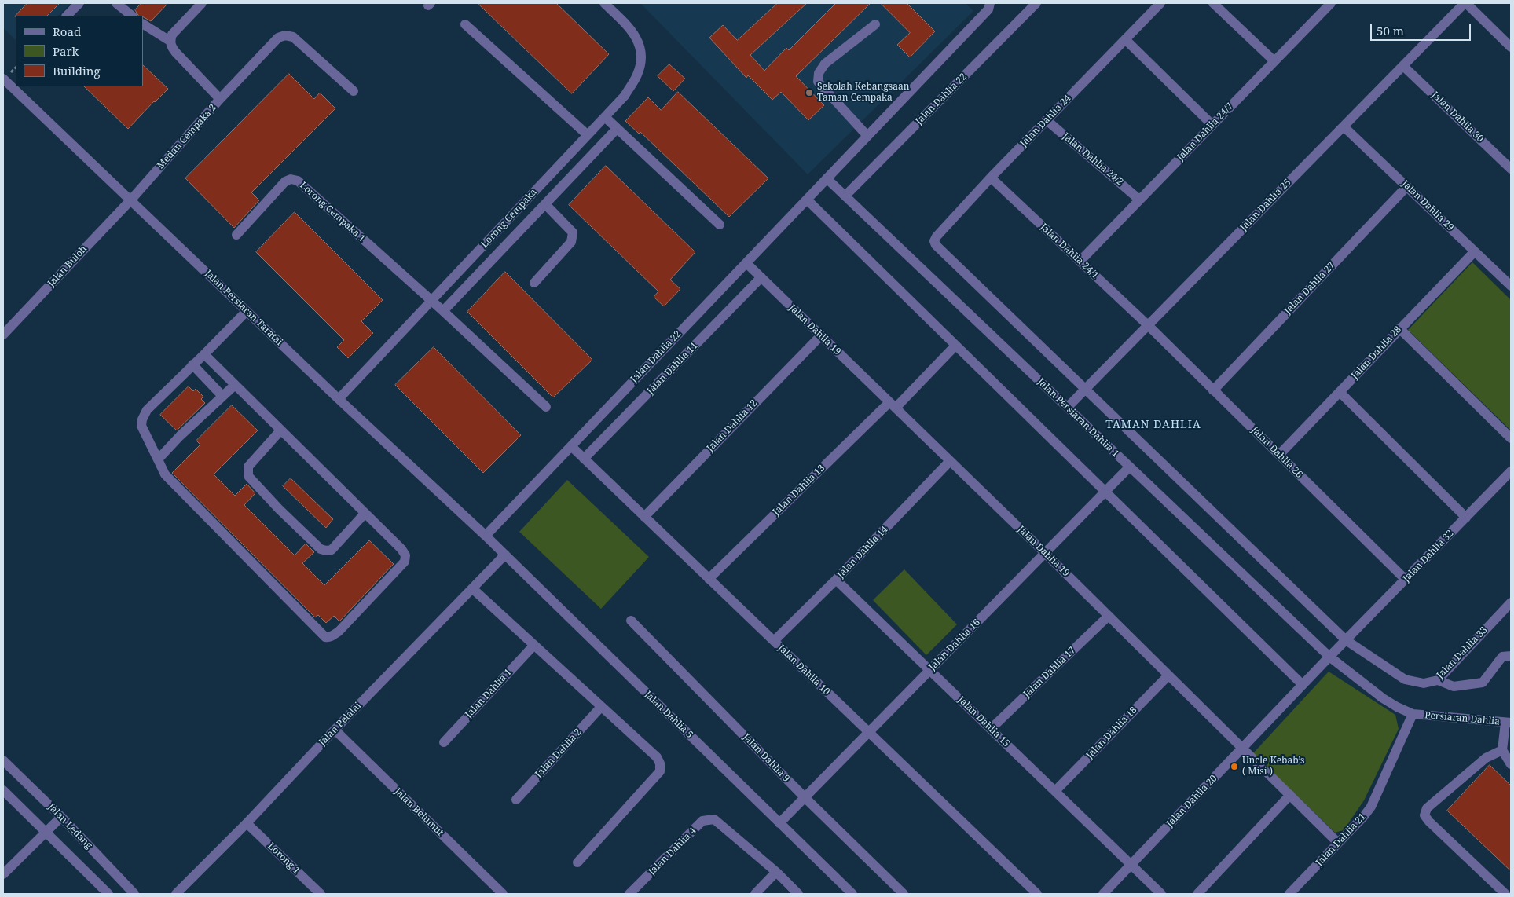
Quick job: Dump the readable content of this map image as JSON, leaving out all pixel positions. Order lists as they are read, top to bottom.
{
  "streets": {
    "street": [
      "Jalan Dahlia 22",
      "Jalan Dahlia 30",
      "Jalan Dahlia 24",
      "Jalan Dahlia 24/7",
      "Medan Cempaka 2",
      "Jalan Dahlia 24/2",
      "Jalan Dahlia 25",
      "Jalan Dahlia 29",
      "Lorong Cempaka 1",
      "Lorong Cempaka",
      "Jalan Dahlia 24/1",
      "Jalan Buloh",
      "Jalan Dahlia 27",
      "Jalan Persiaran Taratai",
      "Jalan Dahlia 19",
      "Jalan Dahlia 28",
      "Jalan Dahlia 11",
      "Jalan Persiaran Dahlia 1",
      "Jalan Dahlia 12",
      "Jalan Dahlia 26",
      "Jalan Dahlia 13",
      "Jalan Dahlia 14",
      "Jalan Dahlia 32",
      "Jalan Dahlia 16",
      "Jalan Dahlia 33",
      "Jalan Dahlia 10",
      "Jalan Dahlia 17",
      "Jalan Dahlia 1",
      "Jalan Dahlia 5",
      "Persiaran Dahlia",
      "Jalan Dahlia 15",
      "Jalan Pelalai",
      "Jalan Dahlia 18",
      "Jalan Dahlia 2",
      "Jalan Dahlia 9",
      "Jalan Dahlia 20",
      "Jalan Belumut",
      "Jalan Ledang",
      "Jalan Dahlia 21",
      "Jalan Dahlia 4",
      "Lorong 1"
    ]
  },
  "crossings": [
    ["Jalan Dahlia 22", "Jalan Persiaran Taratai"],
    ["Jalan Dahlia 22", "Jalan Dahlia 19"],
    ["Jalan Dahlia 22", "Jalan Persiaran Dahlia 1"],
    ["Jalan Dahlia 22", "Jalan Dahlia 10"],
    ["Jalan Dahlia 22", "Jalan Dahlia 5"],
    ["Jalan Dahlia 30", "Jalan Dahlia 25"],
    ["Jalan Dahlia 24", "Jalan Dahlia 24/2"],
    ["Jalan Dahlia 24", "Jalan Dahlia 24/1"],
    ["Jalan Dahlia 24", "Jalan Dahlia 33"],
    ["Jalan Dahlia 24/7", "Jalan Dahlia 24/2"],
    ["Jalan Dahlia 24/7", "Jalan Dahlia 24/1"],
    ["Medan Cempaka 2", "Jalan Buloh"],
    ["Medan Cempaka 2", "Jalan Persiaran Taratai"],
    ["Jalan Dahlia 25", "Jalan Dahlia 29"],
    ["Jalan Dahlia 25", "Jalan Dahlia 24/1"],
    ["Jalan Dahlia 25", "Jalan Persiaran Dahlia 1"],
    ["Jalan Dahlia 25", "Jalan Dahlia 26"],
    ["Jalan Dahlia 25", "Jalan Dahlia 33"],
    ["Jalan Dahlia 29", "Jalan Dahlia 27"],
    ["Jalan Dahlia 29", "Jalan Dahlia 28"],
    ["Lorong Cempaka 1", "Lorong Cempaka"],
    ["Lorong Cempaka", "Jalan Persiaran Taratai"],
    ["Jalan Dahlia 24/1", "Jalan Dahlia 26"],
    ["Jalan Buloh", "Jalan Persiaran Taratai"],
    ["Jalan Dahlia 27", "Jalan Dahlia 26"],
    ["Jalan Persiaran Taratai", "Jalan Dahlia 5"],
    ["Jalan Dahlia 19", "Jalan Dahlia 11"],
    ["Jalan Dahlia 19", "Jalan Dahlia 12"],
    ["Jalan Dahlia 19", "Jalan Dahlia 13"],
    ["Jalan Dahlia 19", "Jalan Dahlia 14"],
    ["Jalan Dahlia 19", "Jalan Dahlia 16"],
    ["Jalan Dahlia 19", "Jalan Dahlia 17"],
    ["Jalan Dahlia 19", "Jalan Dahlia 18"],
    ["Jalan Dahlia 19", "Jalan Dahlia 20"],
    ["Jalan Dahlia 19", "Jalan Dahlia 21"],
    ["Jalan Dahlia 28", "Jalan Dahlia 26"],
    ["Jalan Dahlia 11", "Jalan Dahlia 10"],
    ["Jalan Persiaran Dahlia 1", "Jalan Dahlia 32"],
    ["Jalan Persiaran Dahlia 1", "Jalan Dahlia 16"],
    ["Jalan Persiaran Dahlia 1", "Persiaran Dahlia"],
    ["Jalan Persiaran Dahlia 1", "Jalan Dahlia 20"],
    ["Jalan Dahlia 12", "Jalan Dahlia 10"],
    ["Jalan Dahlia 26", "Jalan Dahlia 32"],
    ["Jalan Dahlia 13", "Jalan Dahlia 10"],
    ["Jalan Dahlia 14", "Jalan Dahlia 10"],
    ["Jalan Dahlia 14", "Jalan Dahlia 15"],
    ["Jalan Dahlia 32", "Jalan Dahlia 33"],
    ["Jalan Dahlia 32", "Persiaran Dahlia"],
    ["Jalan Dahlia 32", "Jalan Dahlia 20"],
    ["Jalan Dahlia 16", "Jalan Dahlia 10"],
    ["Jalan Dahlia 16", "Jalan Dahlia 5"],
    ["Jalan Dahlia 16", "Jalan Dahlia 15"],
    ["Jalan Dahlia 16", "Jalan Dahlia 9"],
    ["Jalan Dahlia 17", "Jalan Dahlia 15"],
    ["Jalan Dahlia 5", "Jalan Pelalai"],
    ["Persiaran Dahlia", "Jalan Dahlia 20"],
    ["Persiaran Dahlia", "Jalan Dahlia 21"],
    ["Jalan Dahlia 15", "Jalan Dahlia 18"],
    ["Jalan Dahlia 15", "Jalan Dahlia 20"],
    ["Jalan Pelalai", "Jalan Belumut"],
    ["Jalan Pelalai", "Lorong 1"]
  ],
  "districts": ["TAMAN DAHLIA"],
  "places": ["Sekolah Kebangsaan Taman Cempaka", "Uncle Kebab’s ( Misi )"],
  "legend": ["Road", "Park", "Building"],
  "scale_bar": "50 m"
}
